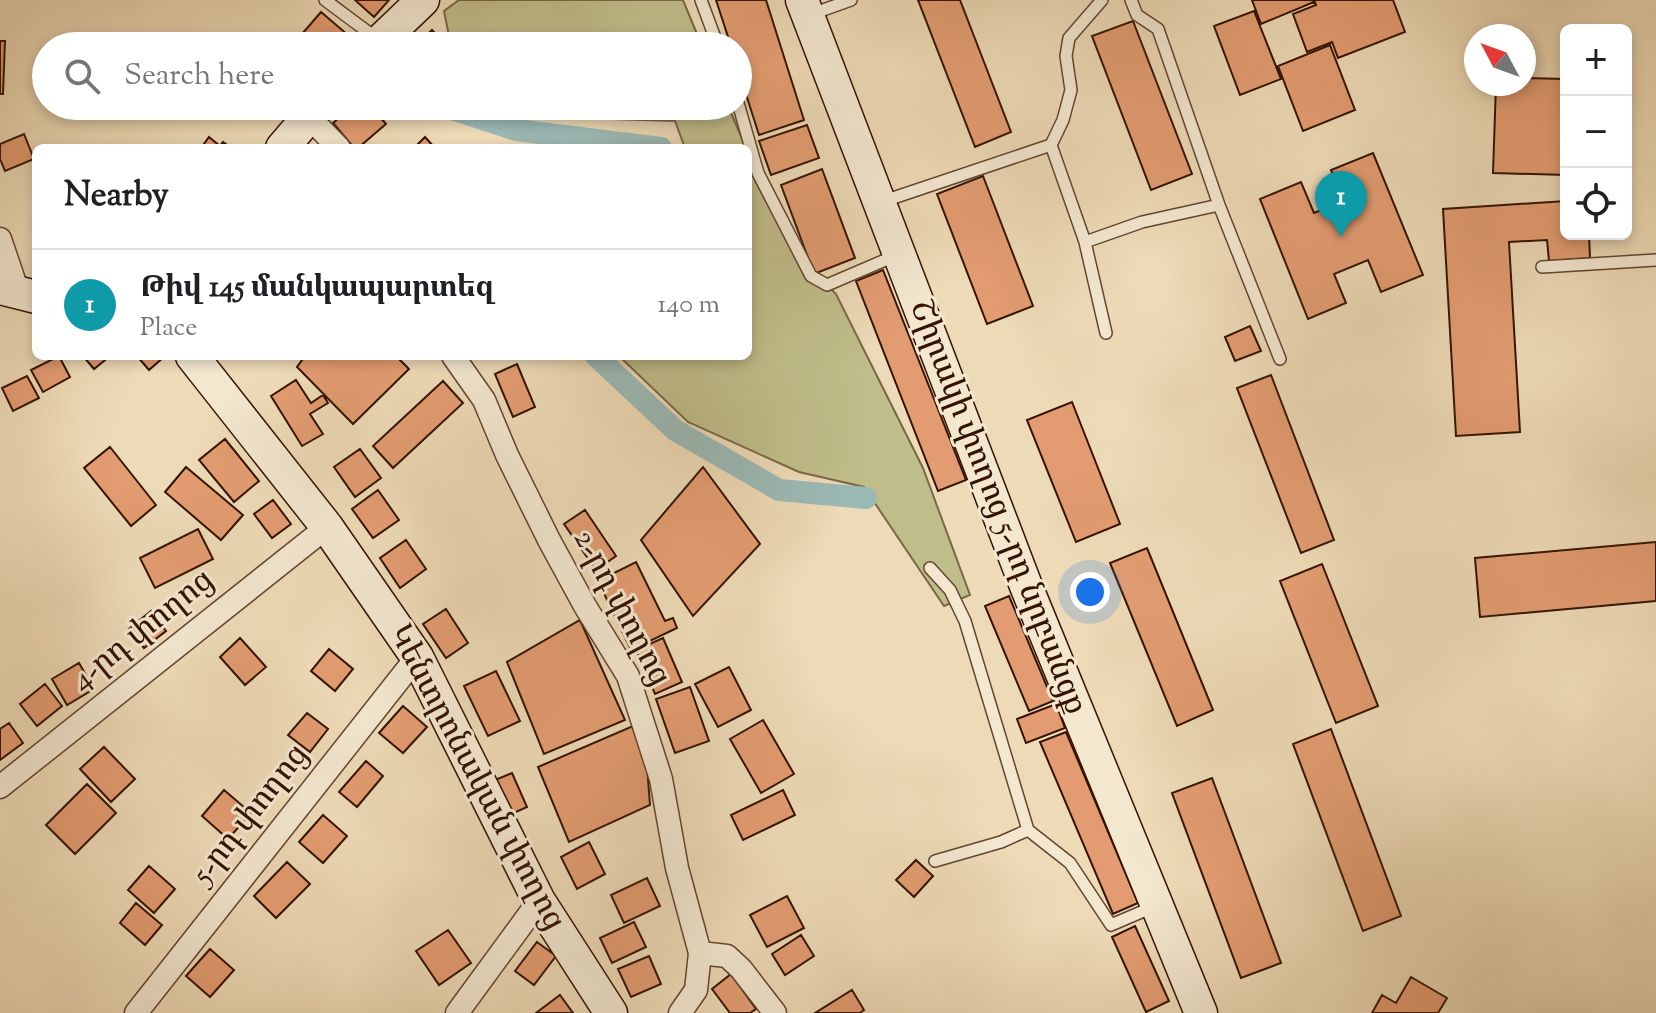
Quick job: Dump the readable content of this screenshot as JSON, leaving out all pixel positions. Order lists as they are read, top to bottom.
{
  "streets": {
    "street": [
      "Շիրակի փողոց 5-րդ նրբանցք",
      "2-րդ փողոց",
      "4-րդ փողոց",
      "Կենտրոնական փողոց",
      "5-րդ փողոց"
    ]
  },
  "crossings": [
    ["4-րդ փողոց", "Կենտրոնական փողոց"],
    ["Կենտրոնական փողոց", "5-րդ փողոց"]
  ],
  "north": "top left",
  "page": {
    "map_buttons": ["+", "−"],
    "search": "Search here",
    "heading": "Nearby",
    "pins": "1",
    "list": [
      {
        "mark": "1",
        "name": "Թիվ 145 մանկապարտեզ",
        "note": "Place",
        "value": "140 m"
      }
    ]
  }
}
